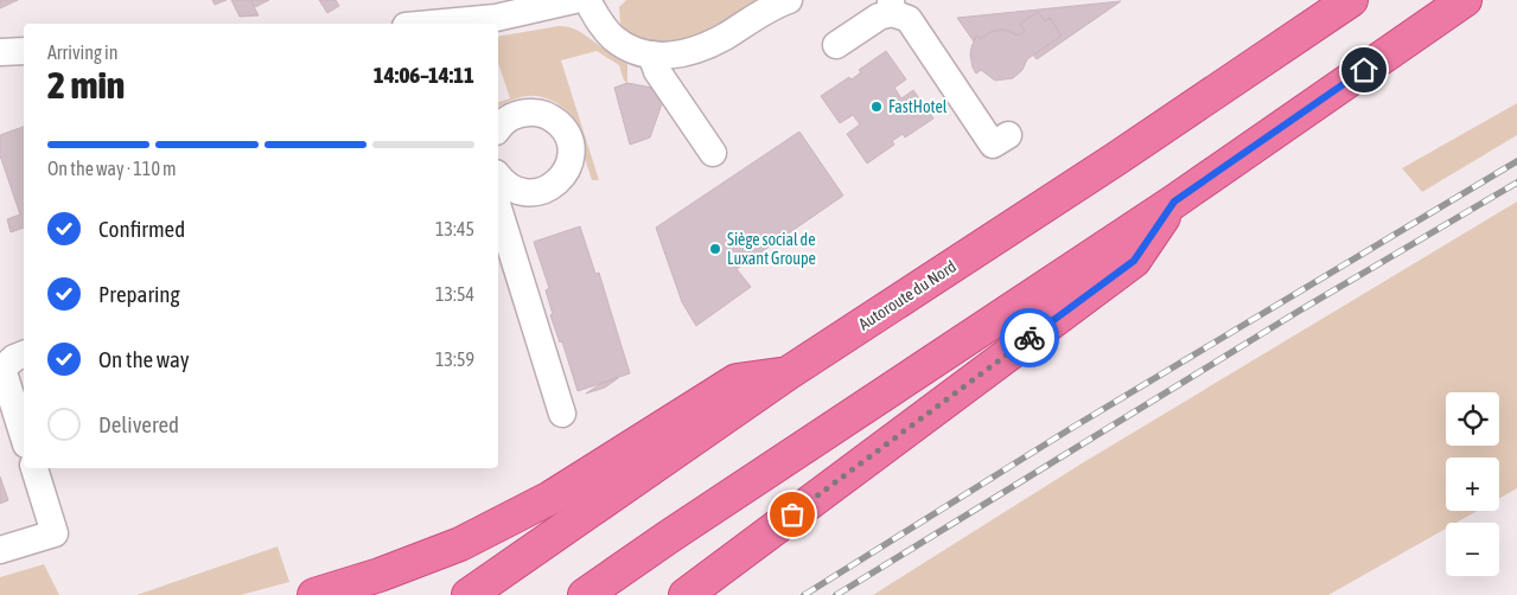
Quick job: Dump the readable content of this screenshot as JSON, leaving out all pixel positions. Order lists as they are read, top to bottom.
{
  "streets": {
    "highway": ["Autoroute du Nord"]
  },
  "places": ["FastHotel", "Siège social de Luxant Groupe"],
  "page": {
    "heading": ["2 min", "Arriving in", "14:06–14:11"],
    "bar": "On the way · 110 m",
    "list": [
      ["Confirmed", "13:45"],
      ["Preparing", "13:54"],
      ["On the way", "13:59"],
      "Delivered"
    ],
    "map_buttons": ["+", "−"]
  }
}
